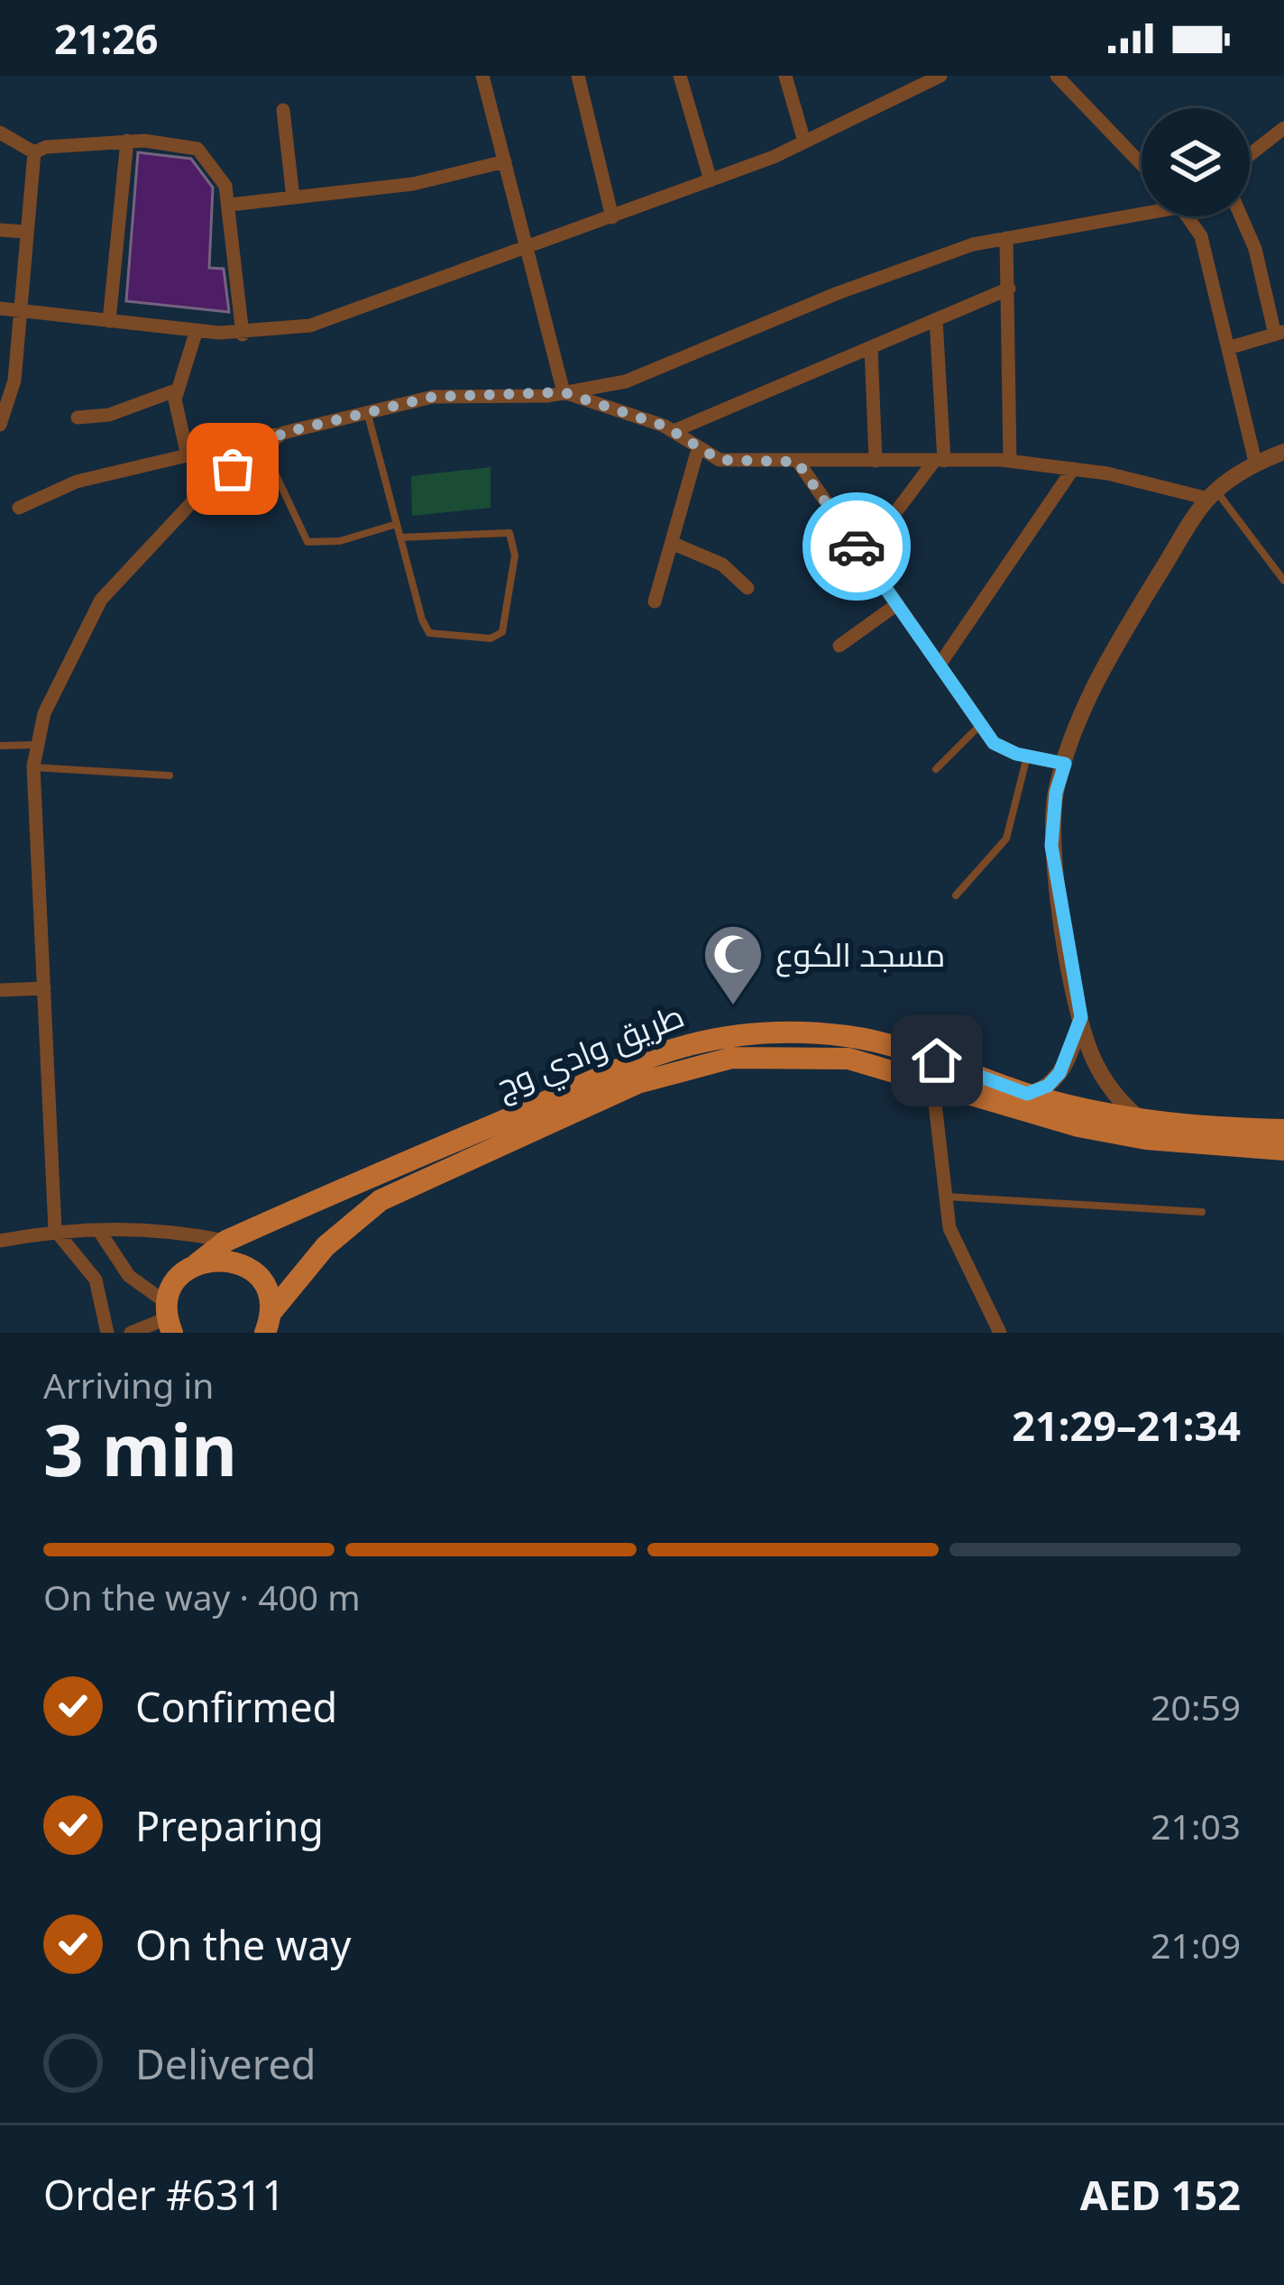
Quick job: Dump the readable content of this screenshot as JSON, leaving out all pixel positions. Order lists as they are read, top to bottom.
{
  "streets": {
    "main road": ["طريق وادي وج"]
  },
  "places": {
    "mosque": ["مسجد الكوع"]
  },
  "page": {
    "status": "21:26",
    "heading": ["3 min", "Arriving in", "21:29–21:34"],
    "panel": ["Order #6311", "AED 152"],
    "bar": "On the way · 400 m",
    "list": [
      ["Confirmed", "20:59"],
      ["Preparing", "21:03"],
      ["On the way", "21:09"],
      "Delivered"
    ]
  }
}
